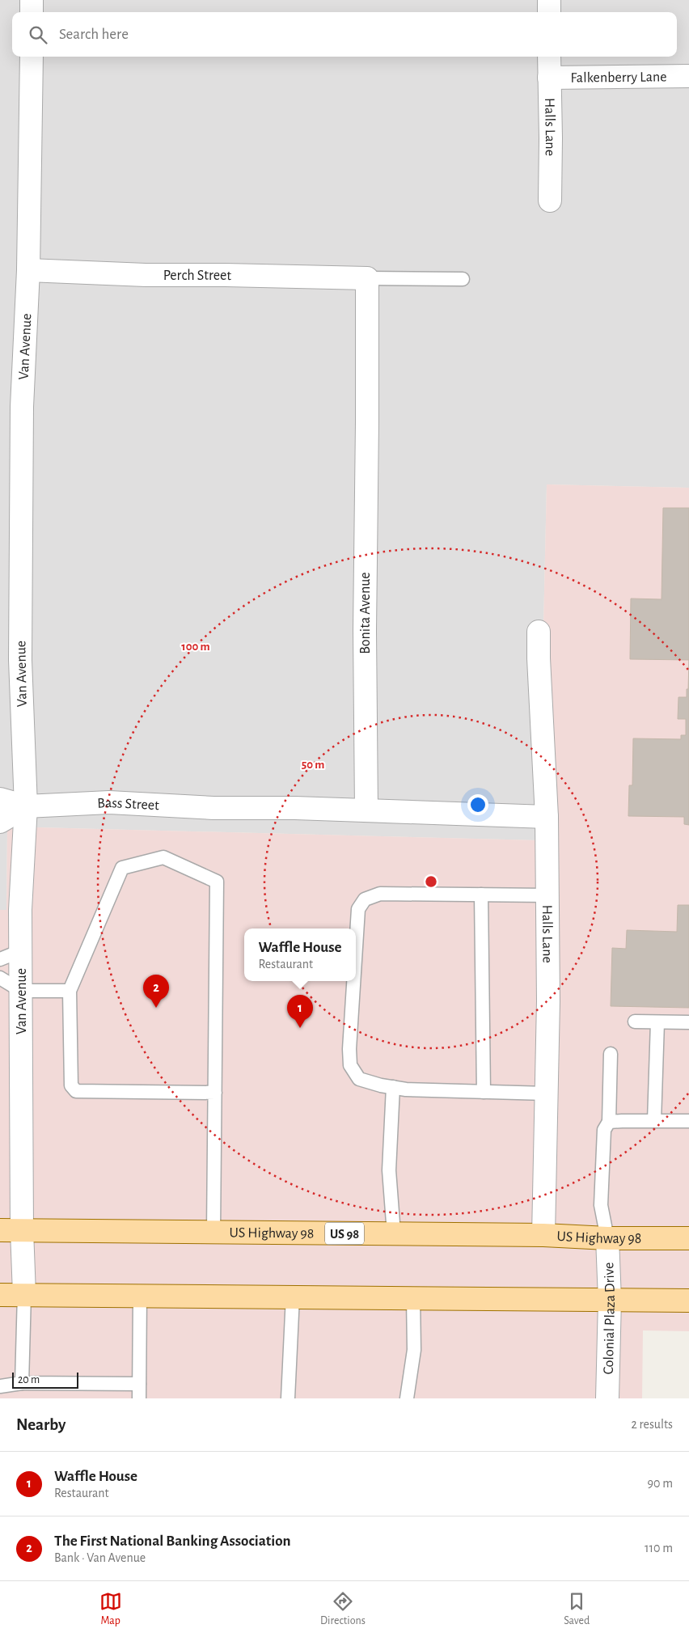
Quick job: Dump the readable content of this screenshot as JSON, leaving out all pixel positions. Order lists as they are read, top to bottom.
{
  "streets": {
    "main road": ["US Highway 98", "US 98"],
    "street": [
      "Falkenberry Lane",
      "Halls Lane",
      "Perch Street",
      "Van Avenue",
      "Bonita Avenue",
      "Bass Street",
      "Colonial Plaza Drive"
    ]
  },
  "crossings": [
    ["Falkenberry Lane", "Halls Lane"],
    ["Halls Lane", "US Highway 98"],
    ["Perch Street", "Van Avenue"],
    ["Perch Street", "Bonita Avenue"],
    ["Van Avenue", "Bass Street"],
    ["Van Avenue", "US Highway 98"],
    ["Bonita Avenue", "Bass Street"],
    ["US Highway 98", "Colonial Plaza Drive"]
  ],
  "scale_bar": "20 m",
  "page": {
    "search": "Search here",
    "popup": ["Waffle House", "Restaurant"],
    "pins": ["2", "1"],
    "scale": "20 m",
    "heading": ["Nearby", "2 results"],
    "list": [
      {
        "mark": "1",
        "name": "Waffle House",
        "note": "Restaurant",
        "value": "90 m"
      },
      {
        "mark": "2",
        "name": "The First National Banking Association",
        "note": "Bank · Van Avenue",
        "value": "110 m"
      }
    ],
    "nav": ["Map", "Directions", "Saved"]
  },
  "rings": ["100 m", "50 m"]
}
